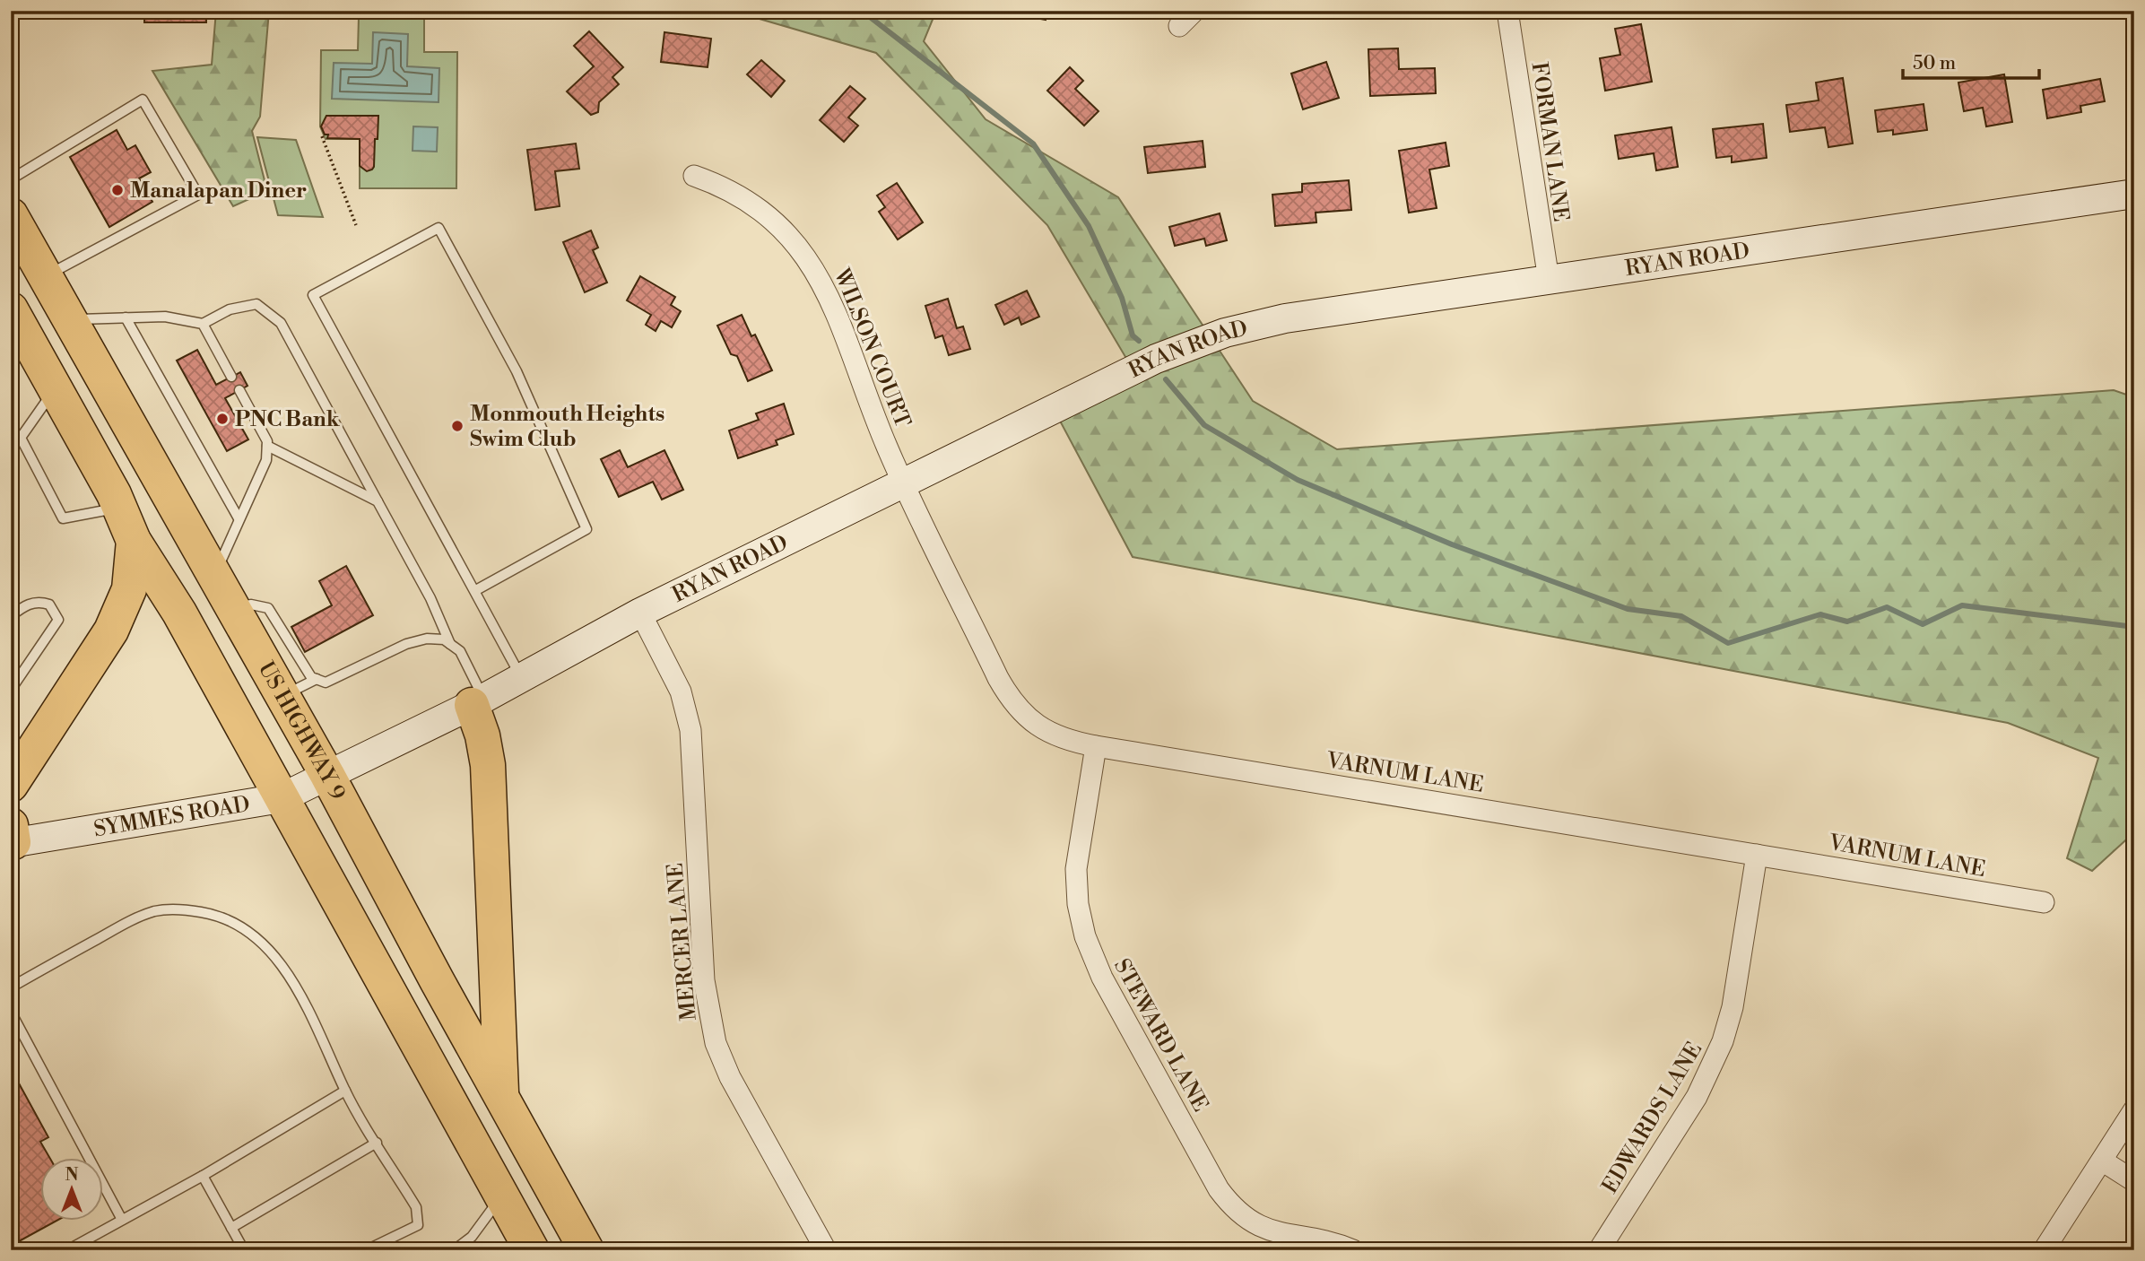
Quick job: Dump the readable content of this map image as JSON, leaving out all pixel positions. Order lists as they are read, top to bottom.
{
  "streets": {
    "highway": ["US HIGHWAY 9"],
    "street": [
      "FORMAN LANE",
      "RYAN ROAD",
      "WILSON COURT",
      "VARNUM LANE",
      "SYMMES ROAD",
      "MERCER LANE",
      "STEWARD LANE",
      "EDWARDS LANE"
    ]
  },
  "crossings": [
    ["FORMAN LANE", "RYAN ROAD"],
    ["RYAN ROAD", "WILSON COURT"],
    ["RYAN ROAD", "US HIGHWAY 9"],
    ["RYAN ROAD", "VARNUM LANE"],
    ["RYAN ROAD", "SYMMES ROAD"],
    ["RYAN ROAD", "MERCER LANE"],
    ["WILSON COURT", "VARNUM LANE"],
    ["US HIGHWAY 9", "SYMMES ROAD"],
    ["VARNUM LANE", "STEWARD LANE"],
    ["VARNUM LANE", "EDWARDS LANE"]
  ],
  "places": ["Manalapan Diner", "PNC Bank", "Monmouth Heights Swim Club"],
  "scale_bar": "50 m",
  "north": "top"
}
